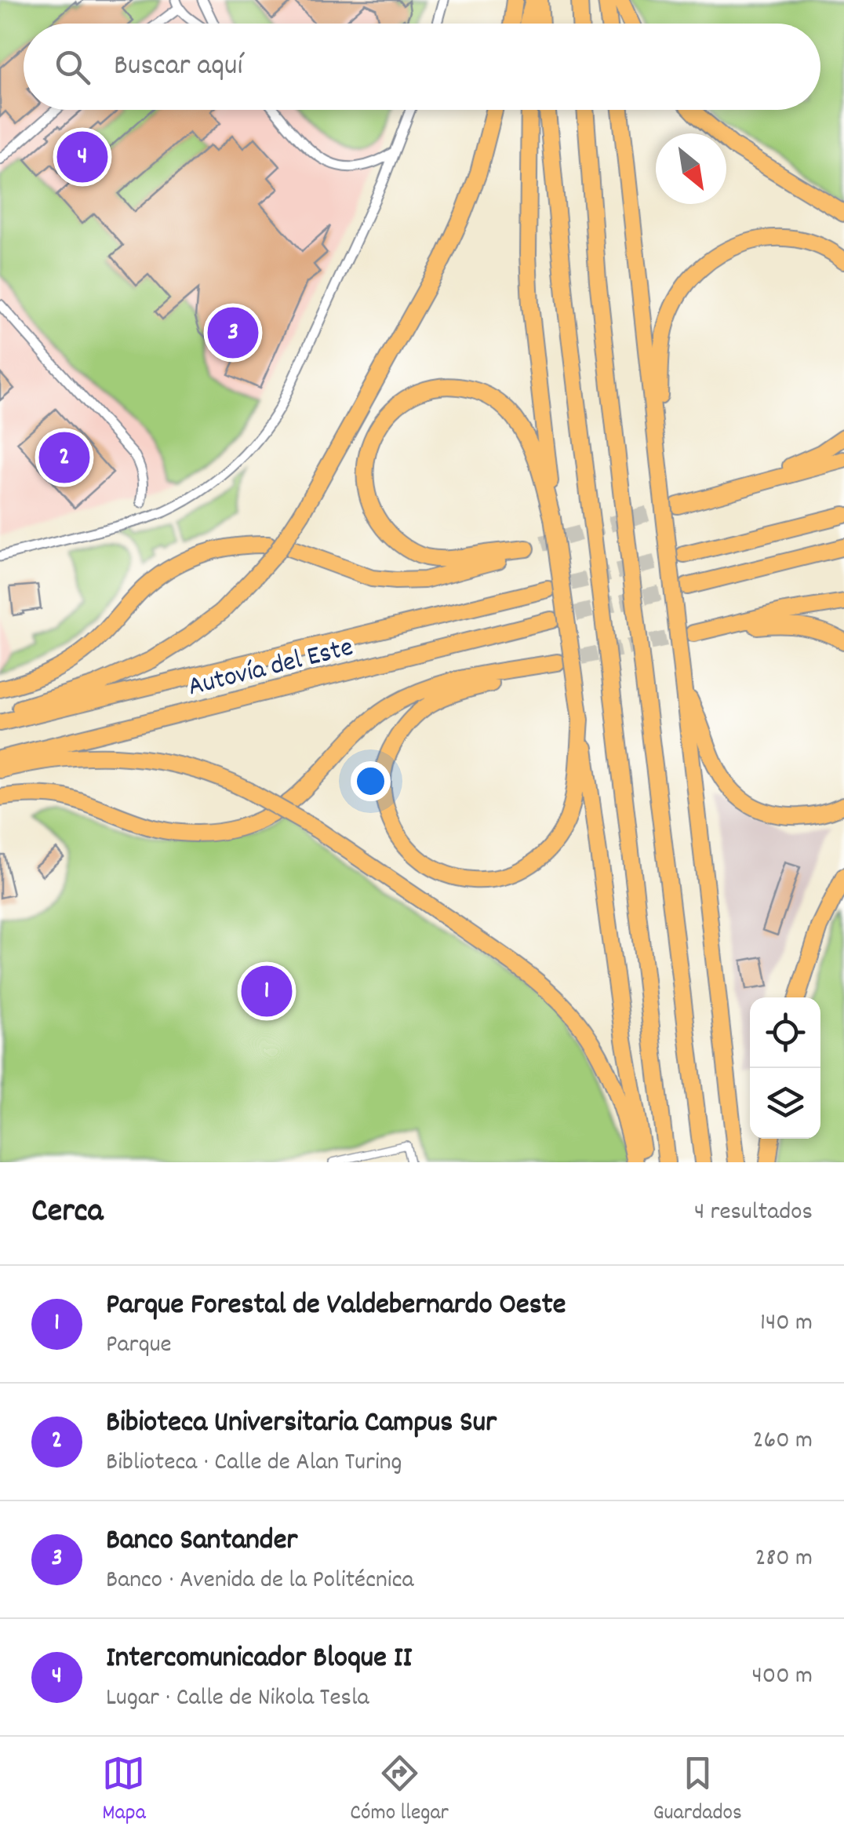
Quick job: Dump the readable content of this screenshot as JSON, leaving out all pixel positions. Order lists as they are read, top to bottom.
{
  "streets": {
    "highway": ["Autovía del Este"]
  },
  "north": "bottom right",
  "page": {
    "search": "Buscar aquí",
    "pins": [
      "4",
      "3",
      "2",
      "1"
    ],
    "heading": ["Cerca", "4 resultados"],
    "list": [
      {
        "mark": "1",
        "name": "Parque Forestal de Valdebernardo Oeste",
        "note": "Parque",
        "value": "140 m"
      },
      {
        "mark": "2",
        "name": "Bibioteca Universitaria Campus Sur",
        "note": "Biblioteca · Calle de Alan Turing",
        "value": "260 m"
      },
      {
        "mark": "3",
        "name": "Banco Santander",
        "note": "Banco · Avenida de la Politécnica",
        "value": "280 m"
      },
      {
        "mark": "4",
        "name": "Intercomunicador Bloque II",
        "note": "Lugar · Calle de Nikola Tesla",
        "value": "400 m"
      }
    ],
    "nav": ["Mapa", "Cómo llegar", "Guardados"]
  }
}
